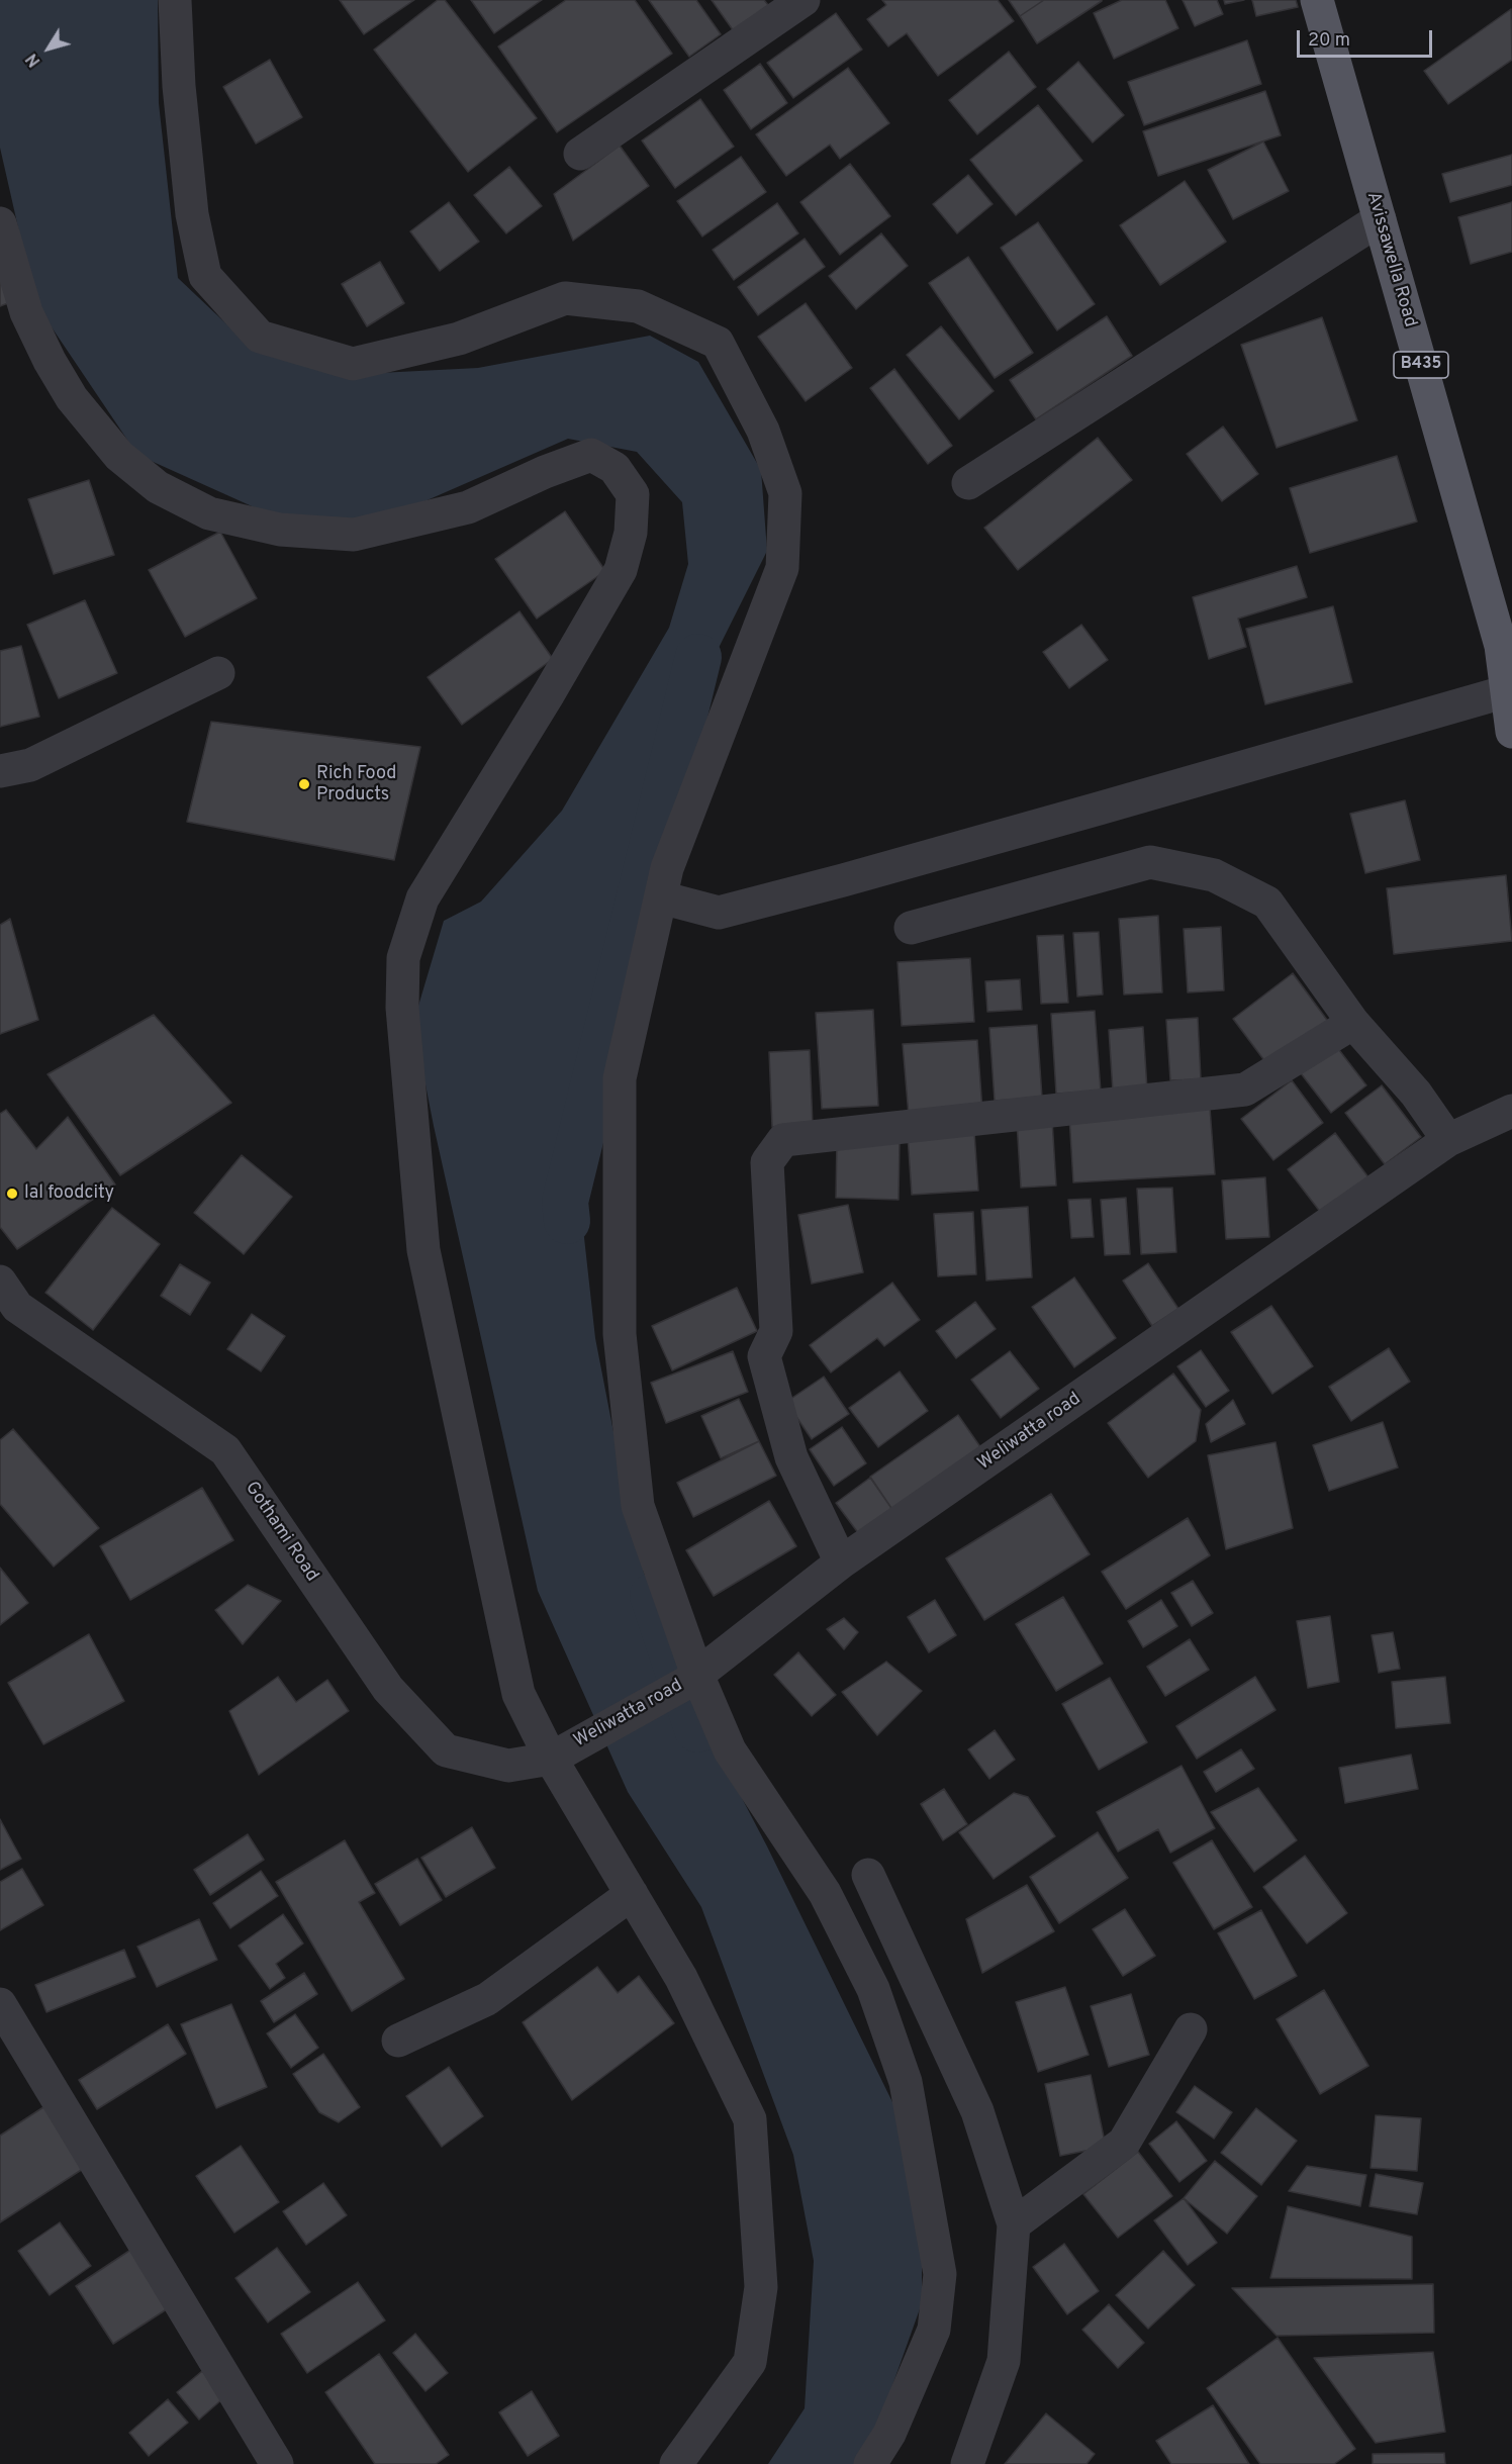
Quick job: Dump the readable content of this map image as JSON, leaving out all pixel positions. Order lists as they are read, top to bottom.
{
  "streets": {
    "main road": ["Avissawella Road", "B435"],
    "street": ["Weliwatta road", "Gothami Road"]
  },
  "crossings": [
    ["Weliwatta road", "Gothami Road"]
  ],
  "places": ["Rich Food Products", "lal foodcity"],
  "scale_bar": "20 m",
  "north": "bottom left"
}
